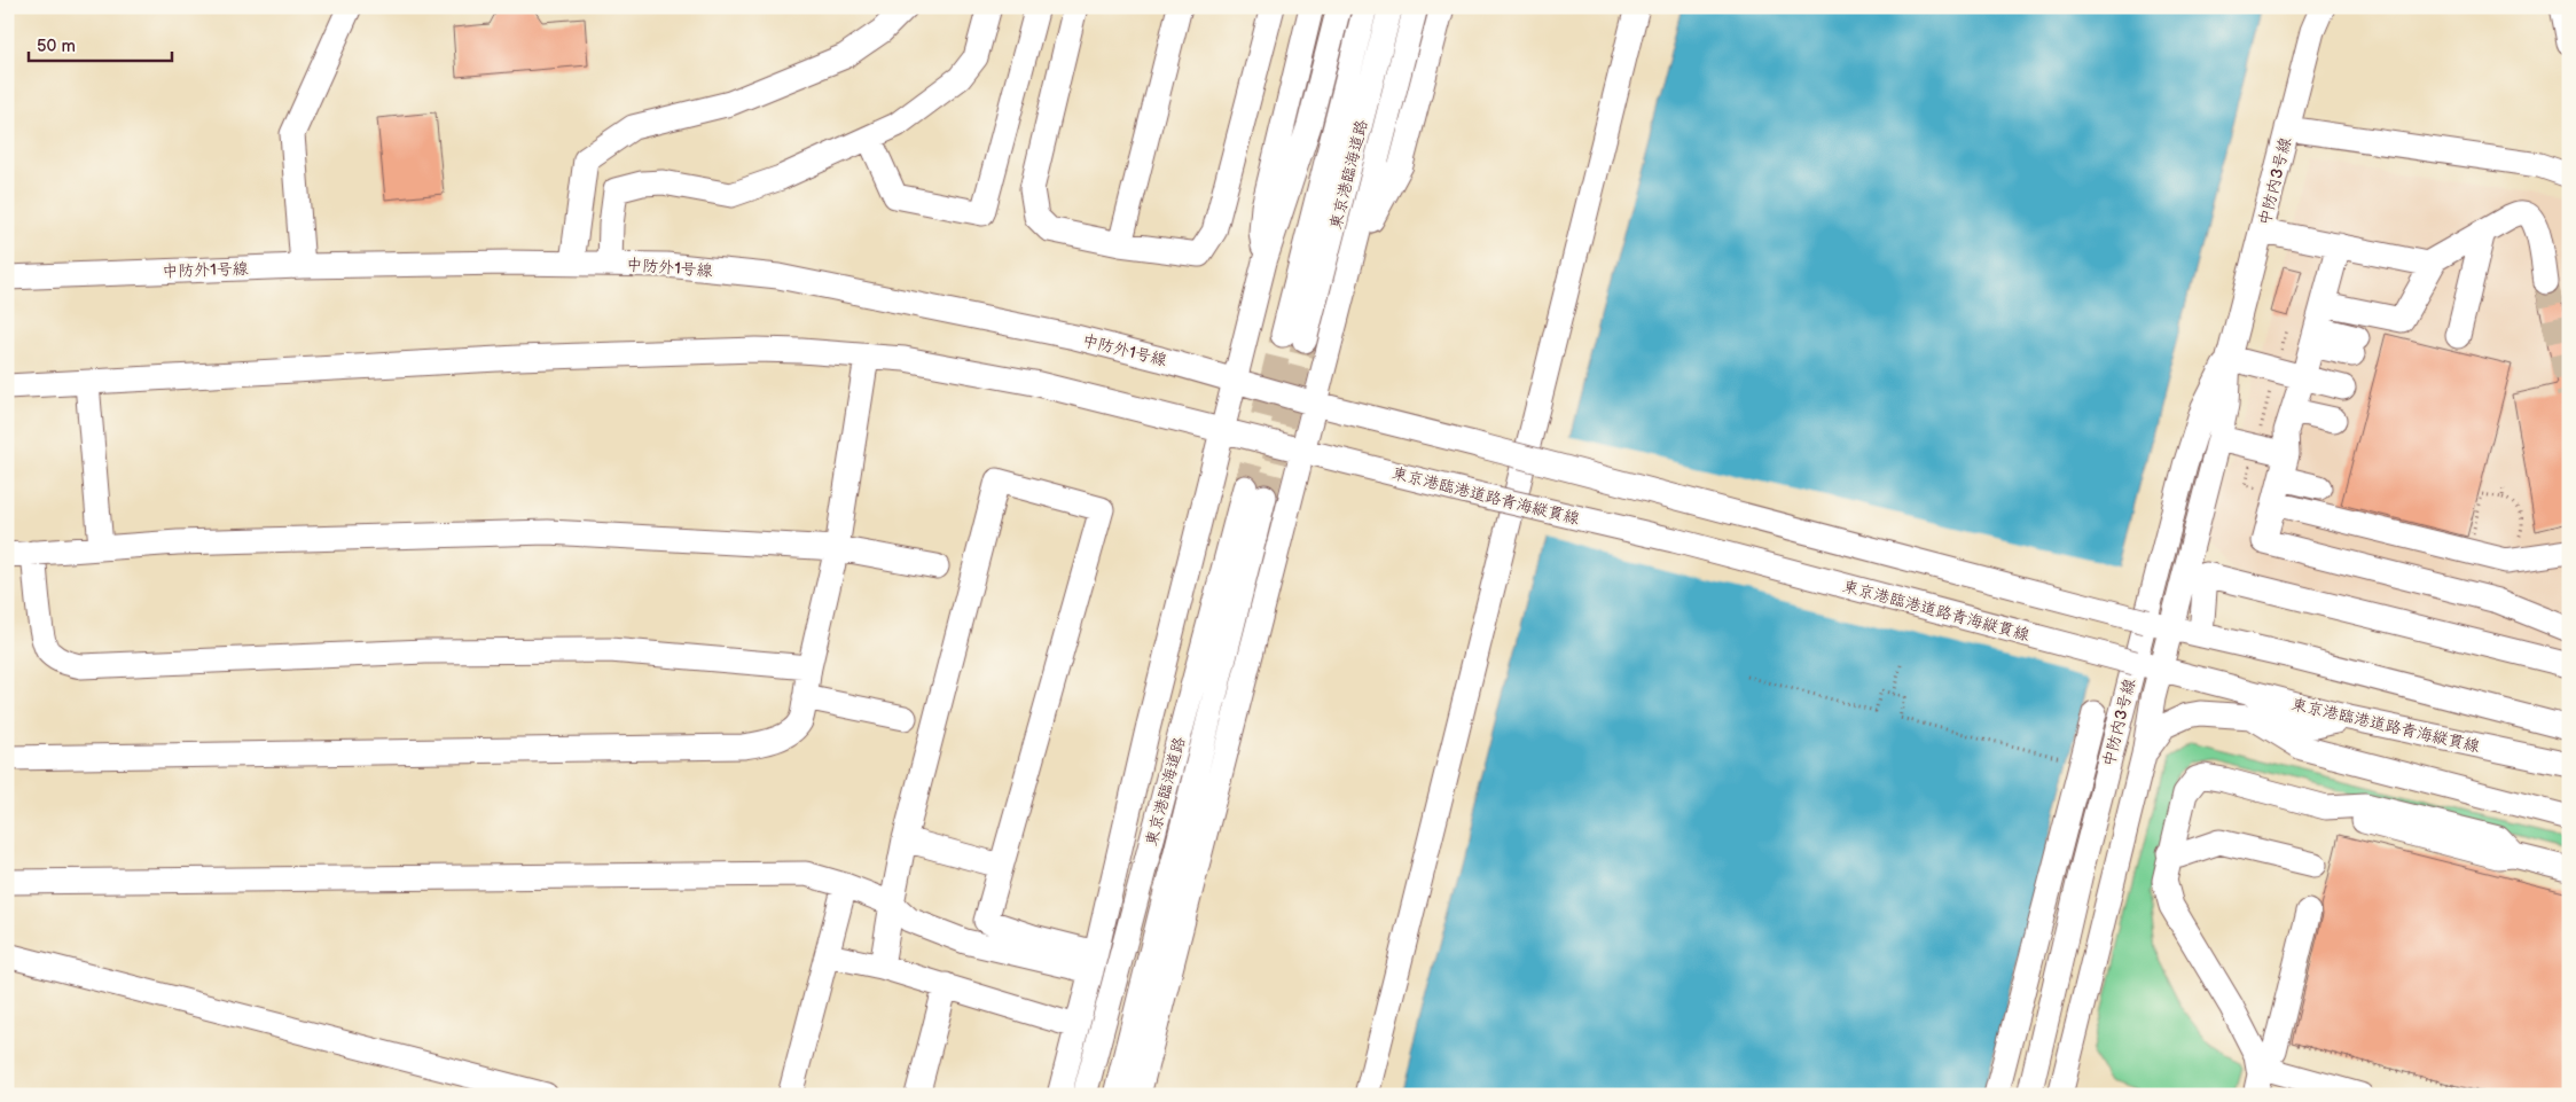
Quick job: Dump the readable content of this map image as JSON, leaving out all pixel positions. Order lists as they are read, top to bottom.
{
  "streets": {
    "street": [
      "東京港臨海道路",
      "中防内3号線",
      "中防外1号線",
      "東京港臨港道路青海縦貫線"
    ]
  },
  "crossings": [
    ["中防内3号線", "東京港臨港道路青海縦貫線"]
  ],
  "scale_bar": "50 m"
}
